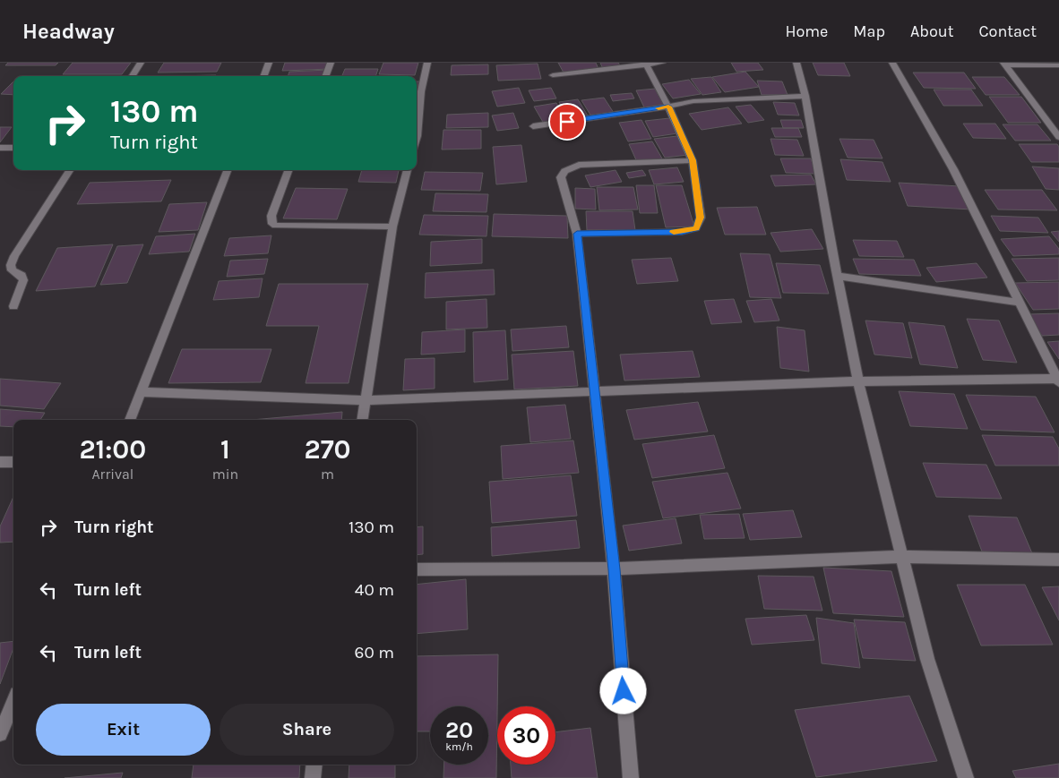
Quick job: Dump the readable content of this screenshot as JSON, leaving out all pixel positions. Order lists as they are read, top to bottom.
{
  "page": {
    "header": "Headway",
    "nav": [
      "Home",
      "Map",
      "About",
      "Contact"
    ],
    "turn": ["130 m", "Turn right"],
    "eta": [
      "21:00",
      "Arrival",
      "1",
      "min",
      "270",
      "m"
    ],
    "list": [
      {
        "name": "Turn right",
        "value": "130 m"
      },
      {
        "name": "Turn left",
        "value": "40 m"
      },
      {
        "name": "Turn left",
        "value": "60 m"
      }
    ],
    "buttons": ["Exit", "Share"],
    "speed": "20 km/h",
    "limit": "30"
  }
}
